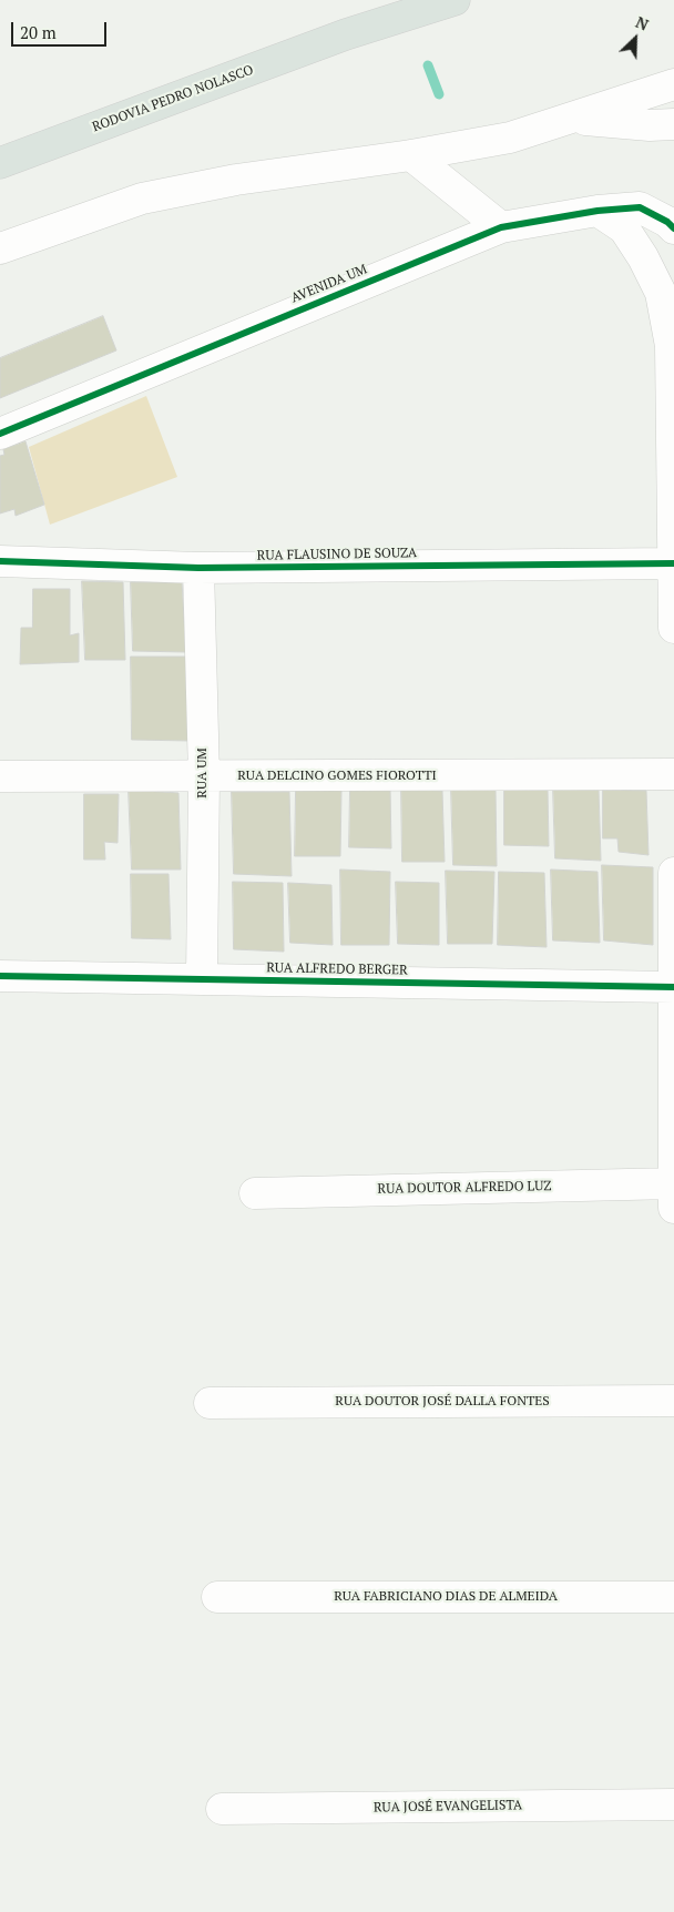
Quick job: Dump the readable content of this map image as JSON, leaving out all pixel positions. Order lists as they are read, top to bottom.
{
  "streets": {
    "highway": ["RODOVIA PEDRO NOLASCO"],
    "street": [
      "AVENIDA UM",
      "RUA FLAUSINO DE SOUZA",
      "RUA UM",
      "RUA DELCINO GOMES FIOROTTI",
      "RUA ALFREDO BERGER",
      "RUA DOUTOR ALFREDO LUZ",
      "RUA DOUTOR JOSÉ DALLA FONTES",
      "RUA FABRICIANO DIAS DE ALMEIDA",
      "RUA JOSÉ EVANGELISTA"
    ]
  },
  "crossings": [
    ["RUA FLAUSINO DE SOUZA", "RUA UM"],
    ["RUA UM", "RUA DELCINO GOMES FIOROTTI"],
    ["RUA UM", "RUA ALFREDO BERGER"]
  ],
  "scale_bar": "20 m",
  "north": "top right"
}
